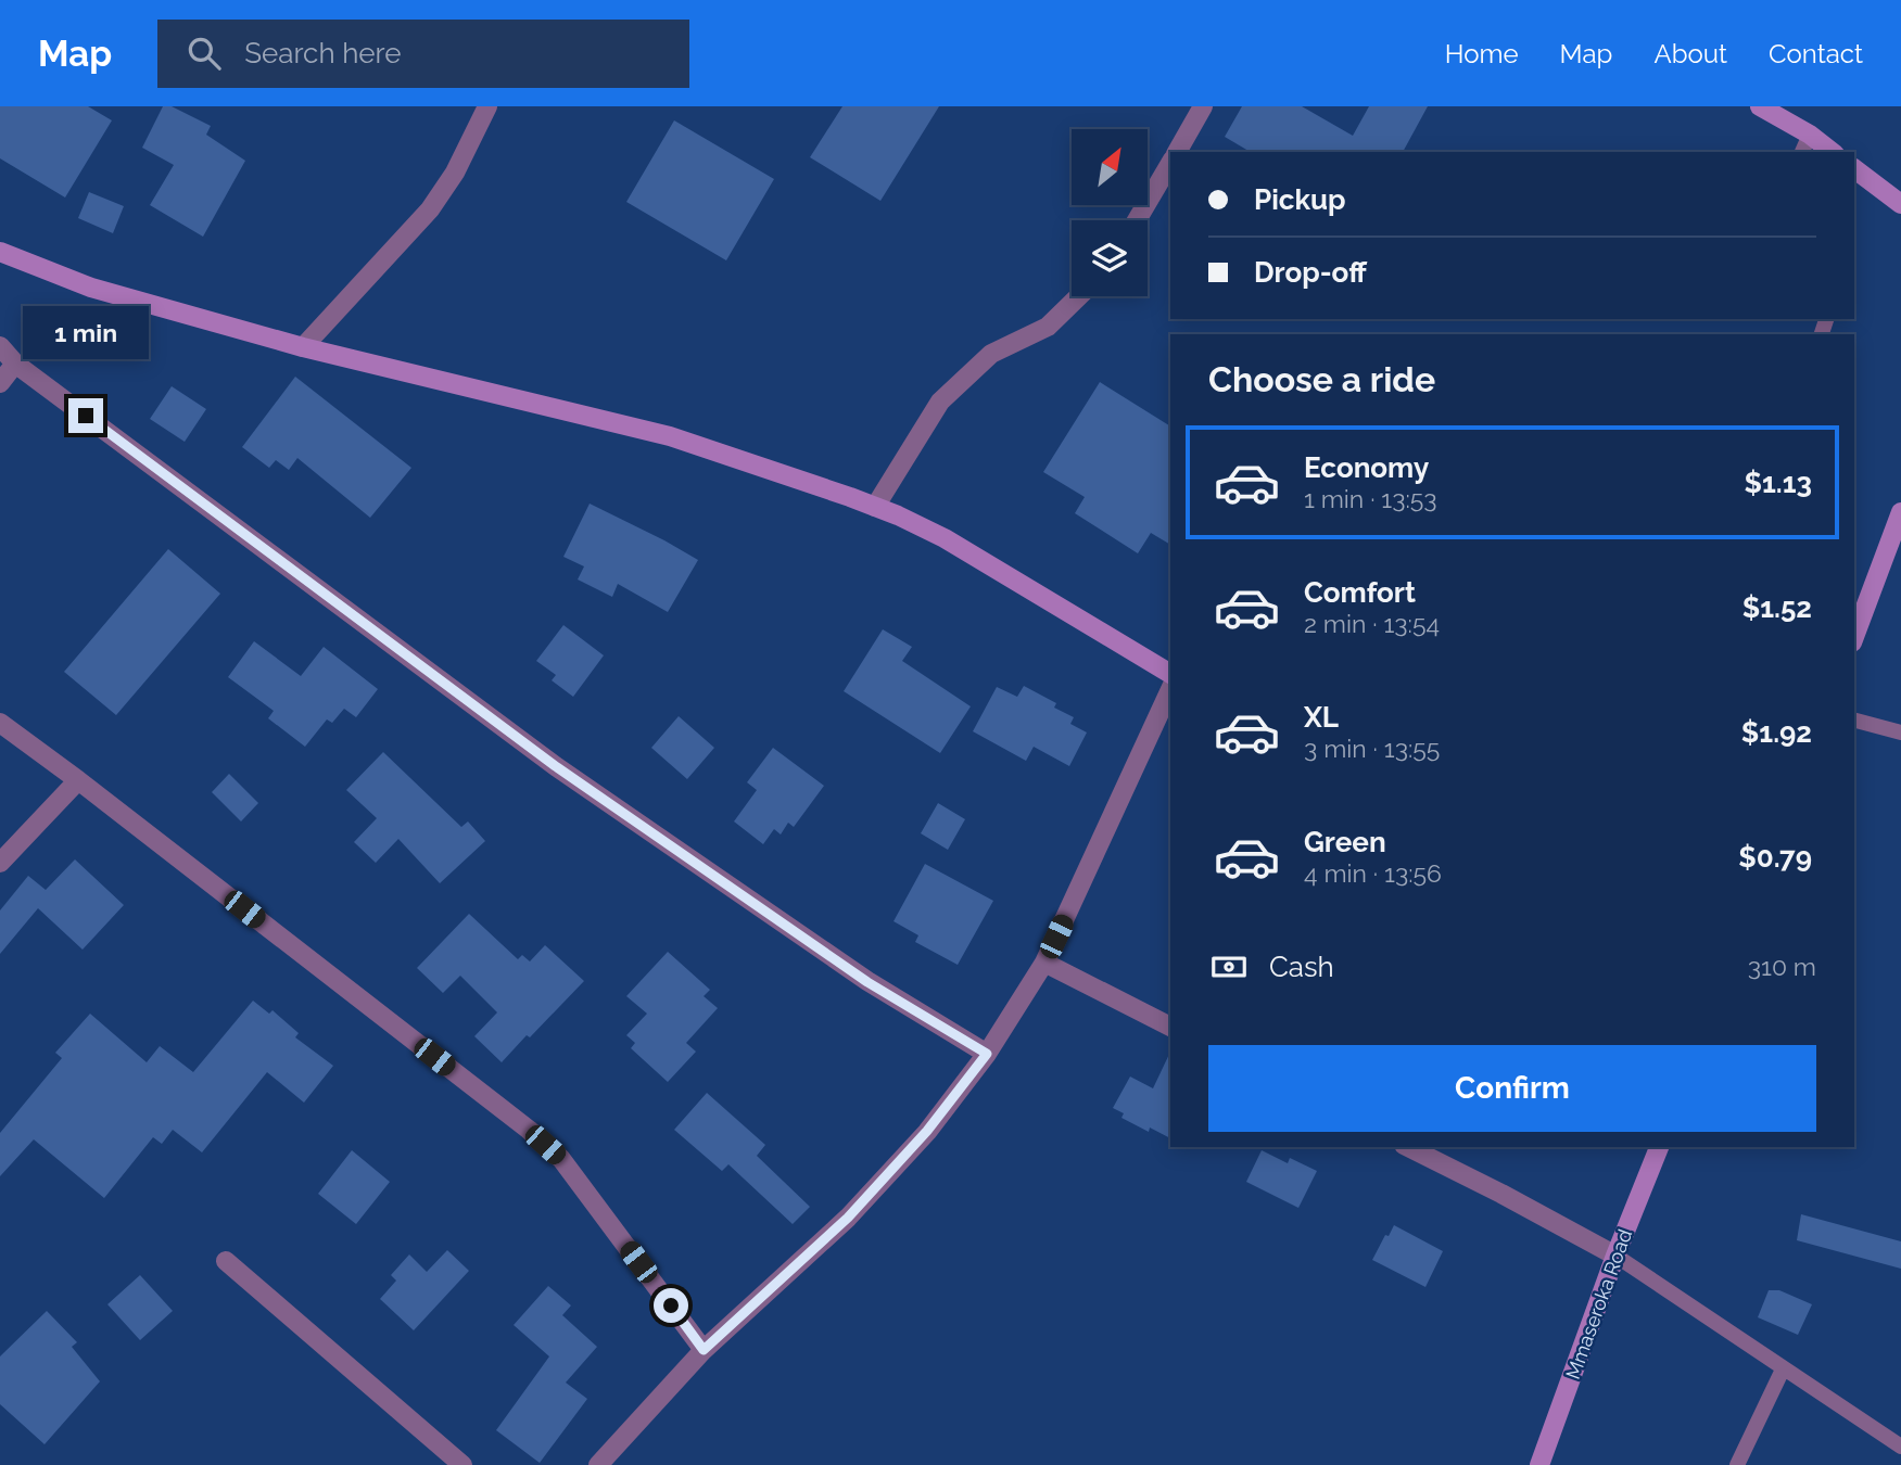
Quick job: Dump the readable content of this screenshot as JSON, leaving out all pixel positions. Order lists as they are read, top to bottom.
{
  "streets": {
    "street": ["Mmaseroka Road"]
  },
  "north": "top right",
  "page": {
    "header": "Map",
    "search": "Search here",
    "nav": [
      "Home",
      "Map",
      "About",
      "Contact"
    ],
    "banner": ["Pickup", "Drop-off"],
    "bubble": "1 min",
    "heading": "Choose a ride",
    "list": [
      {
        "name": "Economy",
        "note": "1 min · 13:53",
        "value": "$1.13"
      },
      {
        "name": "Comfort",
        "note": "2 min · 13:54",
        "value": "$1.52"
      },
      {
        "name": "XL",
        "note": "3 min · 13:55",
        "value": "$1.92"
      },
      {
        "name": "Green",
        "note": "4 min · 13:56",
        "value": "$0.79"
      }
    ],
    "pay": ["Cash", "310 m"],
    "buttons": "Confirm"
  }
}
